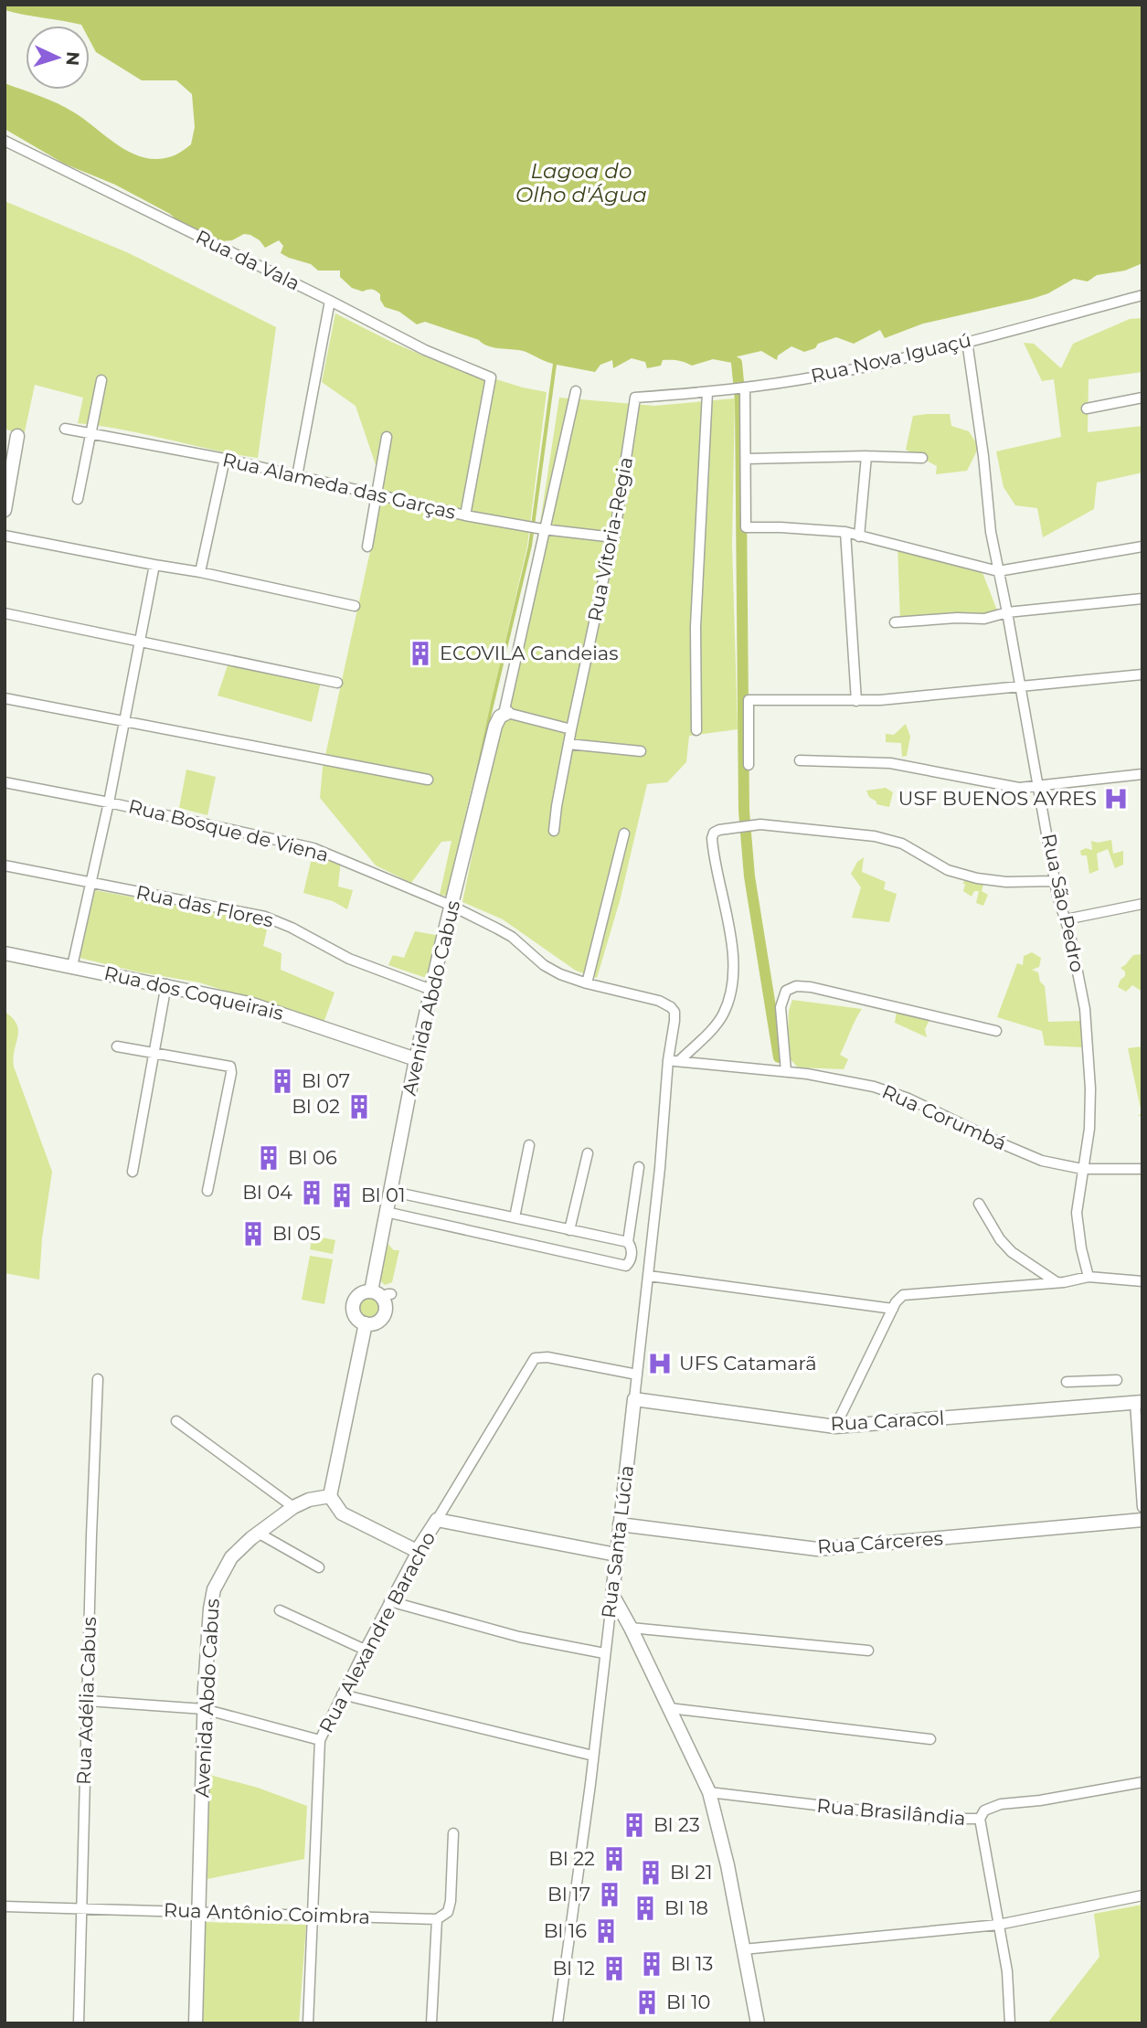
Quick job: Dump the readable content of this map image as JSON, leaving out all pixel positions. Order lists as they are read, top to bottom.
{
  "streets": {
    "main road": [
      "Rua dos Coqueirais",
      "Avenida Abdo Cabus",
      "Rua Caracol",
      "Rua Santa Lúcia",
      "Rua Cárceres",
      "Rua Alexandre Baracho"
    ],
    "street": [
      "Rua da Vala",
      "Rua Nova Iguaçú",
      "Rua Alameda das Garças",
      "Rua Vitoria-Regia",
      "Rua Bosque de Viena",
      "Rua São Pedro",
      "Rua das Flores",
      "Rua Corumbá",
      "Rua Adélia Cabus",
      "Rua Brasilândia",
      "Rua Antônio Coimbra"
    ]
  },
  "crossings": [
    ["Rua da Vala", "Rua Alameda das Garças"],
    ["Rua Nova Iguaçú", "Rua Vitoria-Regia"],
    ["Rua Nova Iguaçú", "Rua São Pedro"],
    ["Rua Alameda das Garças", "Rua Vitoria-Regia"],
    ["Rua Bosque de Viena", "Avenida Abdo Cabus"],
    ["Rua Bosque de Viena", "Rua Corumbá"],
    ["Rua Bosque de Viena", "Rua Santa Lúcia"],
    ["Rua São Pedro", "Rua Corumbá"],
    ["Rua das Flores", "Avenida Abdo Cabus"],
    ["Rua dos Coqueirais", "Avenida Abdo Cabus"],
    ["Avenida Abdo Cabus", "Rua Antônio Coimbra"],
    ["Rua Corumbá", "Rua Santa Lúcia"],
    ["Rua Caracol", "Rua Santa Lúcia"],
    ["Rua Santa Lúcia", "Rua Cárceres"],
    ["Rua Santa Lúcia", "Rua Alexandre Baracho"],
    ["Rua Alexandre Baracho", "Rua Antônio Coimbra"],
    ["Rua Adélia Cabus", "Rua Antônio Coimbra"]
  ],
  "water": ["Lagoa do Olho d'Água"],
  "places": {
    "building": [
      "ECOVILA Candeias",
      "Bl 07",
      "Bl 02",
      "Bl 06",
      "Bl 04",
      "Bl 01",
      "Bl 05",
      "Bl 23",
      "Bl 22",
      "Bl 21",
      "Bl 17",
      "Bl 18",
      "Bl 16",
      "Bl 13",
      "Bl 12",
      "Bl 10"
    ],
    "hospital": ["USF BUENOS AYRES", "UFS Catamarã"]
  },
  "north": "right"
}
